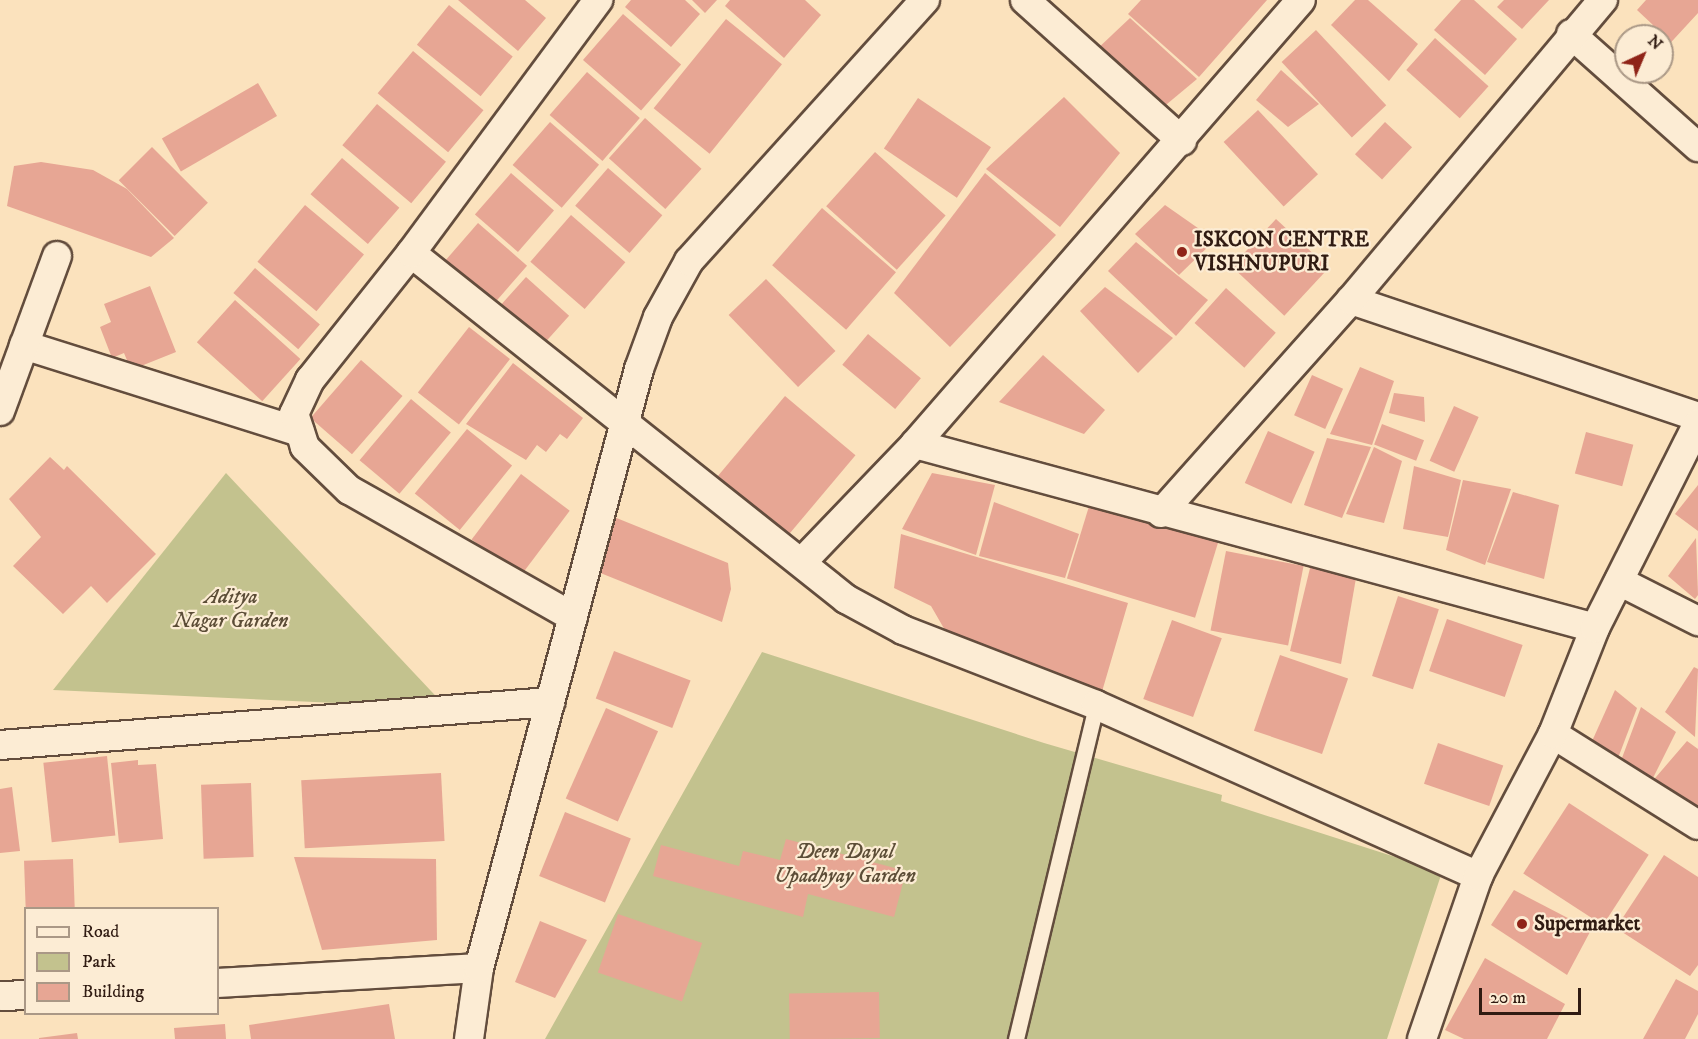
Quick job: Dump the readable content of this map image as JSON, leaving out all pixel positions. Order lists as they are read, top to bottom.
{
  "parks": ["Aditya Nagar Garden", "Deen Dayal Upadhyay Garden"],
  "places": ["ISKCON CENTRE VISHNUPURI", "Supermarket"],
  "legend": ["Road", "Park", "Building"],
  "scale_bar": "20 m",
  "north": "top right"
}
